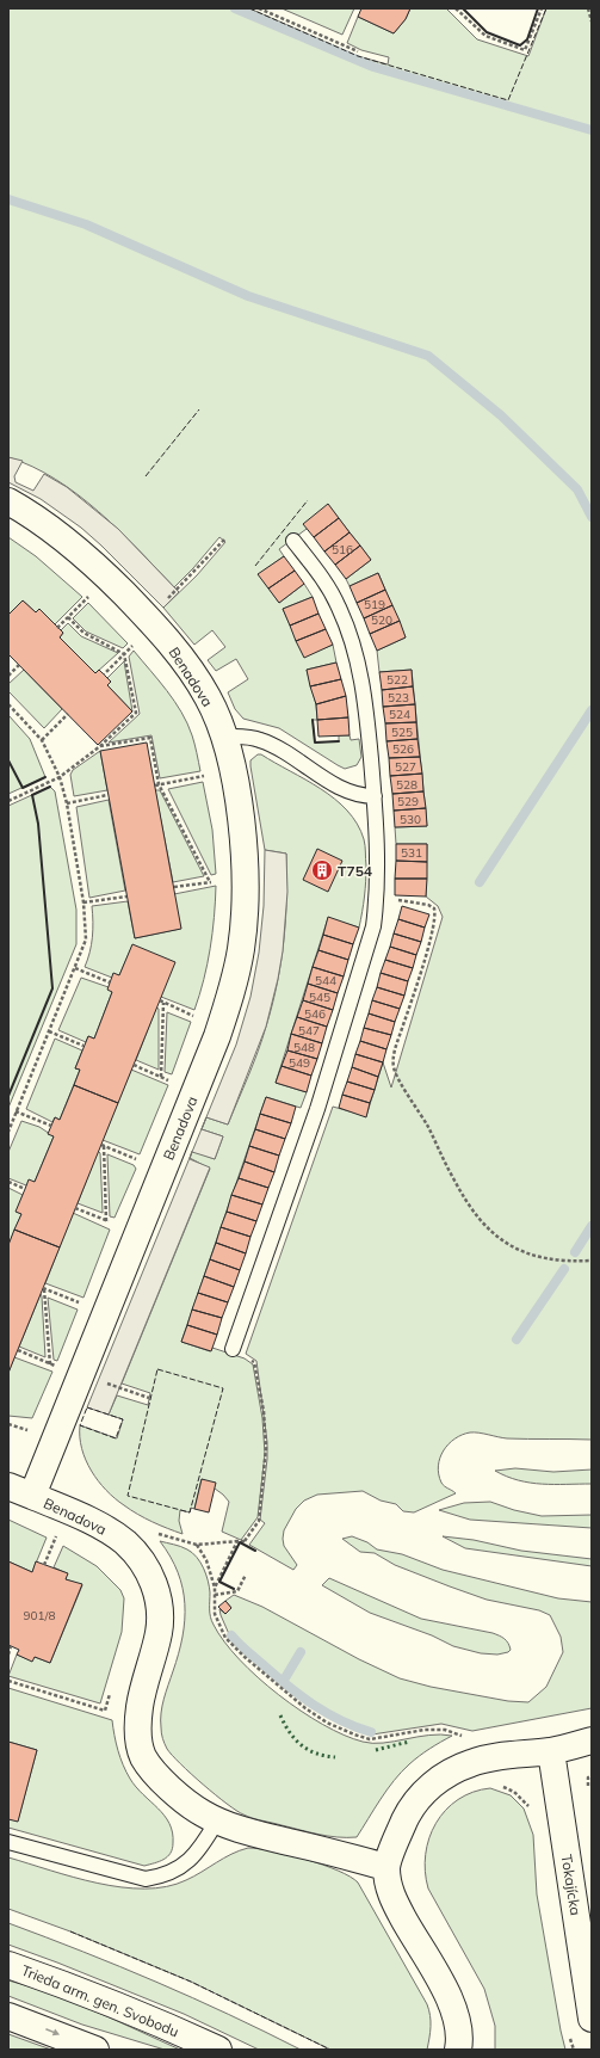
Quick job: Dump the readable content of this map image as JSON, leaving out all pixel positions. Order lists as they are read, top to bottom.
{
  "streets": {
    "street": ["Benadova", "Tokajícka", "Trieda arm. gen. Svobodu"]
  },
  "places": {
    "building": ["T754"]
  },
  "house_numbers": [
    "516",
    "519",
    "520",
    "522",
    "523",
    "524",
    "525",
    "526",
    "527",
    "528",
    "529",
    "530",
    "531",
    "544",
    "545",
    "546",
    "547",
    "548",
    "549",
    "901/8"
  ]
}
